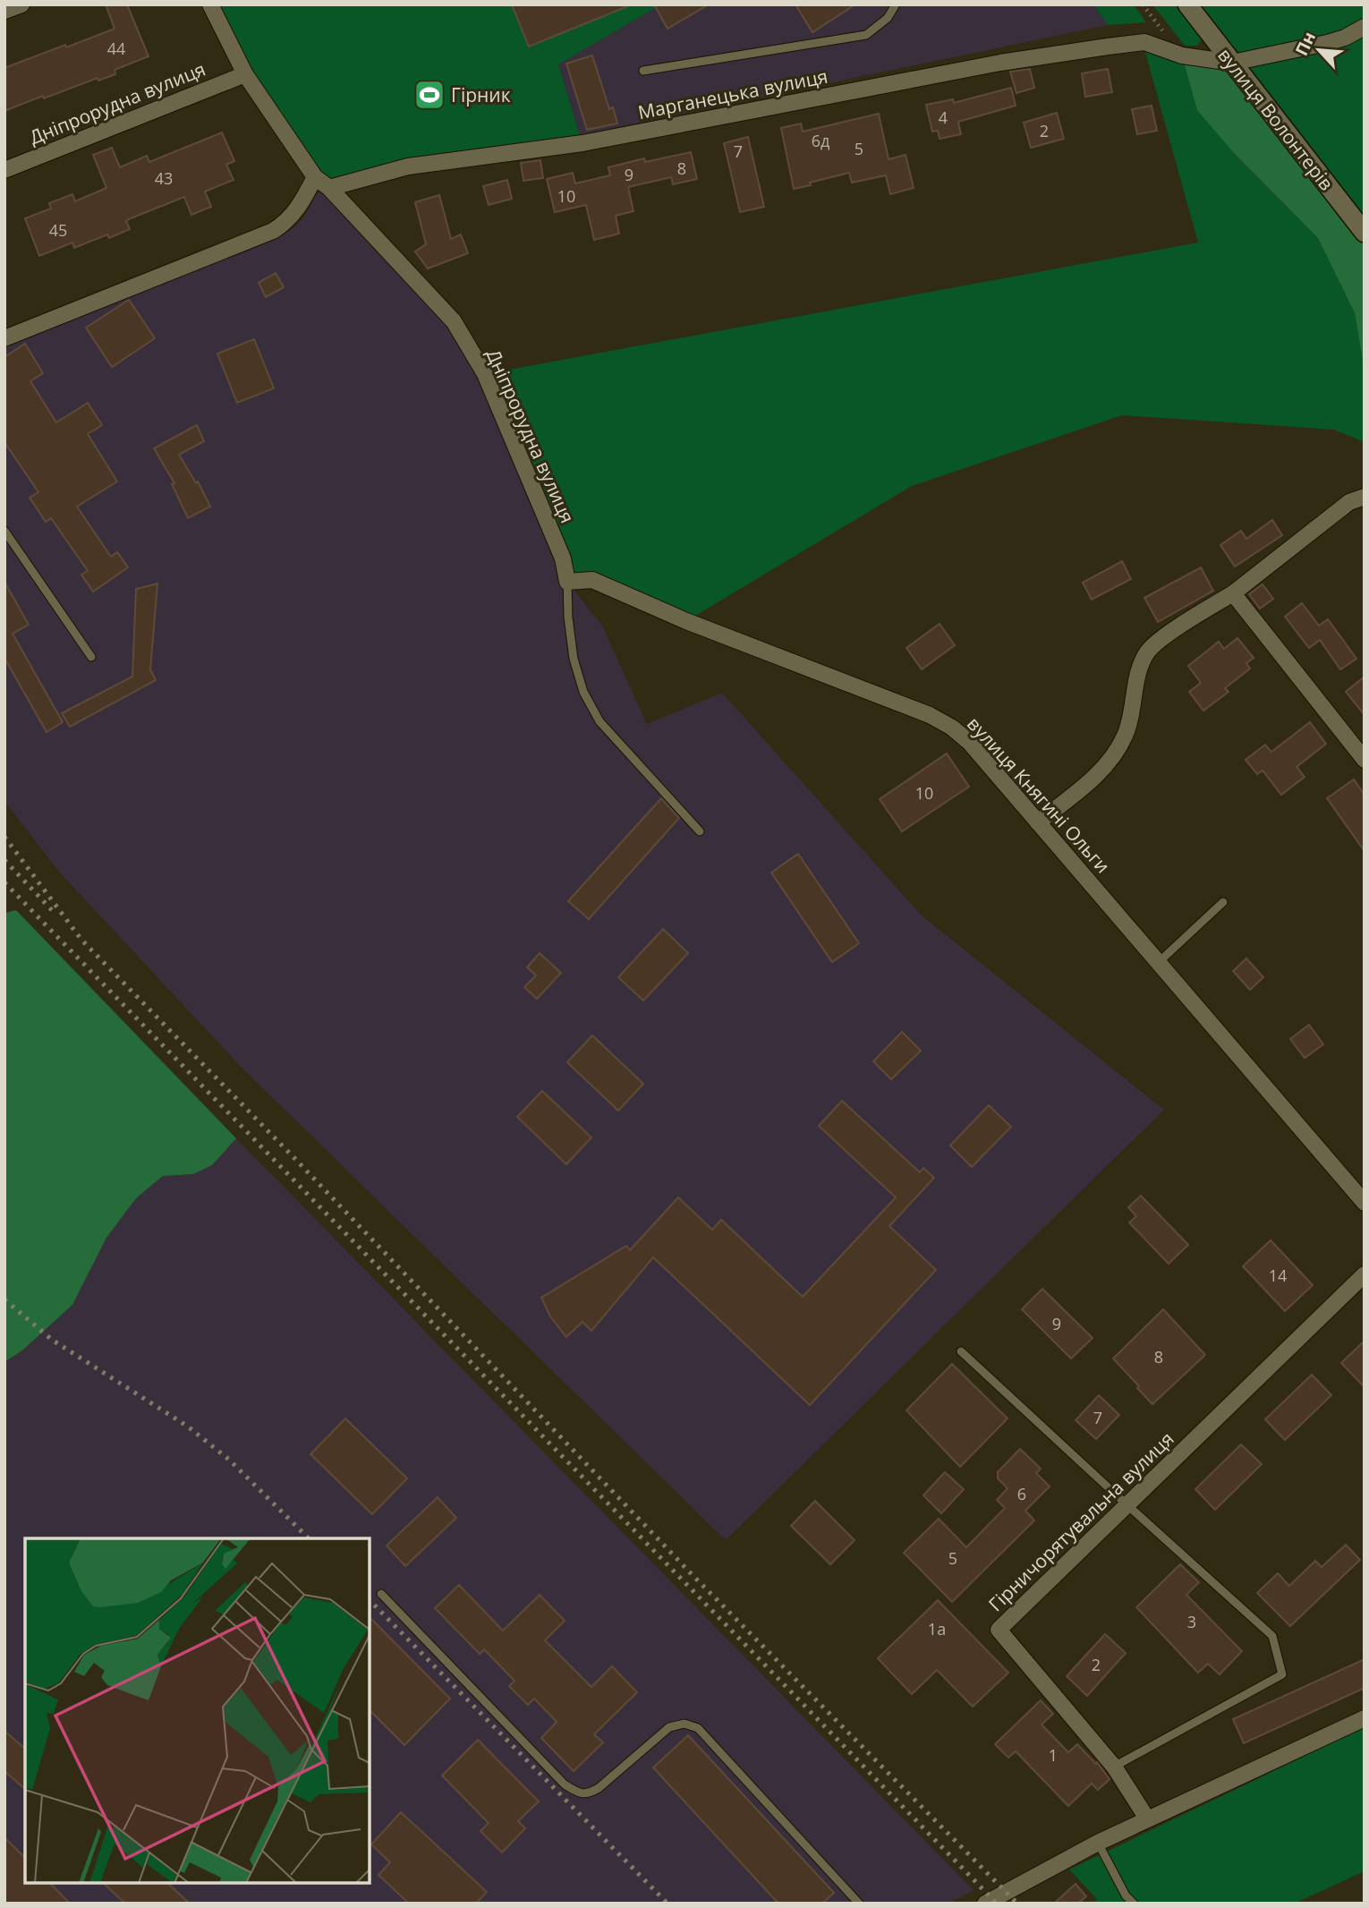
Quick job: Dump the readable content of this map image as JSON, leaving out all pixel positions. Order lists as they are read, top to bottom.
{
  "streets": {
    "street": [
      "Марганецька вулиця",
      "Дніпрорудна вулиця",
      "вулиця Волонтерів",
      "вулиця Княгині Ольги",
      "Гірничорятувальна вулиця"
    ]
  },
  "crossings": [
    ["Марганецька вулиця", "Дніпрорудна вулиця"],
    ["Марганецька вулиця", "вулиця Волонтерів"],
    ["Дніпрорудна вулиця", "вулиця Княгині Ольги"]
  ],
  "places": {
    "sports": ["Гірник"]
  },
  "house_numbers": [
    "44",
    "4",
    "2",
    "6д",
    "5",
    "7",
    "8",
    "9",
    "43",
    "10",
    "45",
    "10",
    "14",
    "9",
    "8",
    "7",
    "6",
    "5",
    "3",
    "1а",
    "2",
    "1"
  ],
  "north": "top left"
}
